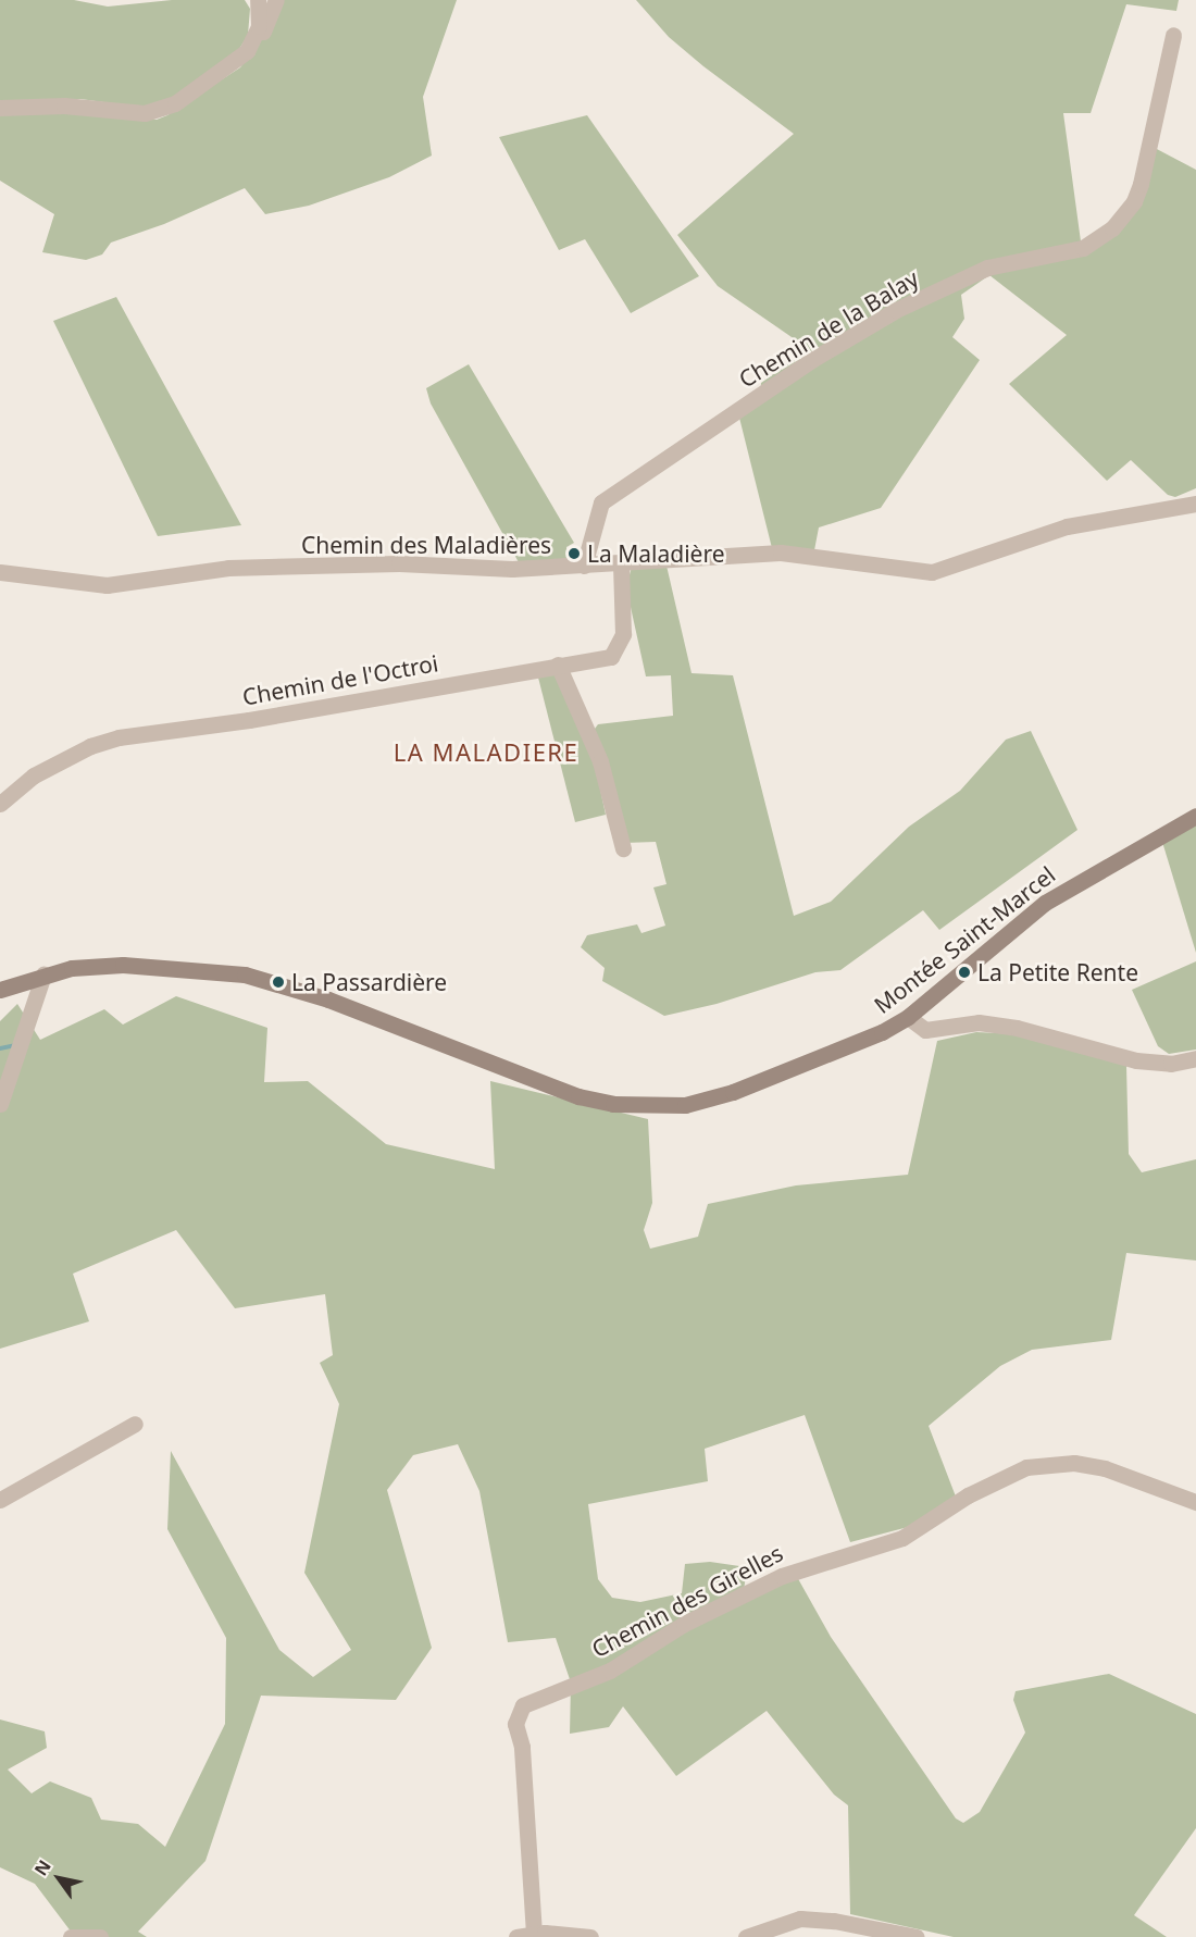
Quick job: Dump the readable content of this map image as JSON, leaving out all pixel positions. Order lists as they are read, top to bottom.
{
  "streets": {
    "main road": ["Montée Saint-Marcel"],
    "street": [
      "Chemin de la Balay",
      "Chemin des Maladières",
      "Chemin de l'Octroi",
      "Chemin des Girelles"
    ]
  },
  "crossings": [
    ["Chemin de la Balay", "Chemin des Maladières"],
    ["Chemin des Maladières", "Chemin de l'Octroi"]
  ],
  "districts": ["LA MALADIERE"],
  "places": ["La Maladière", "La Petite Rente", "La Passardière"],
  "north": "top left"
}
